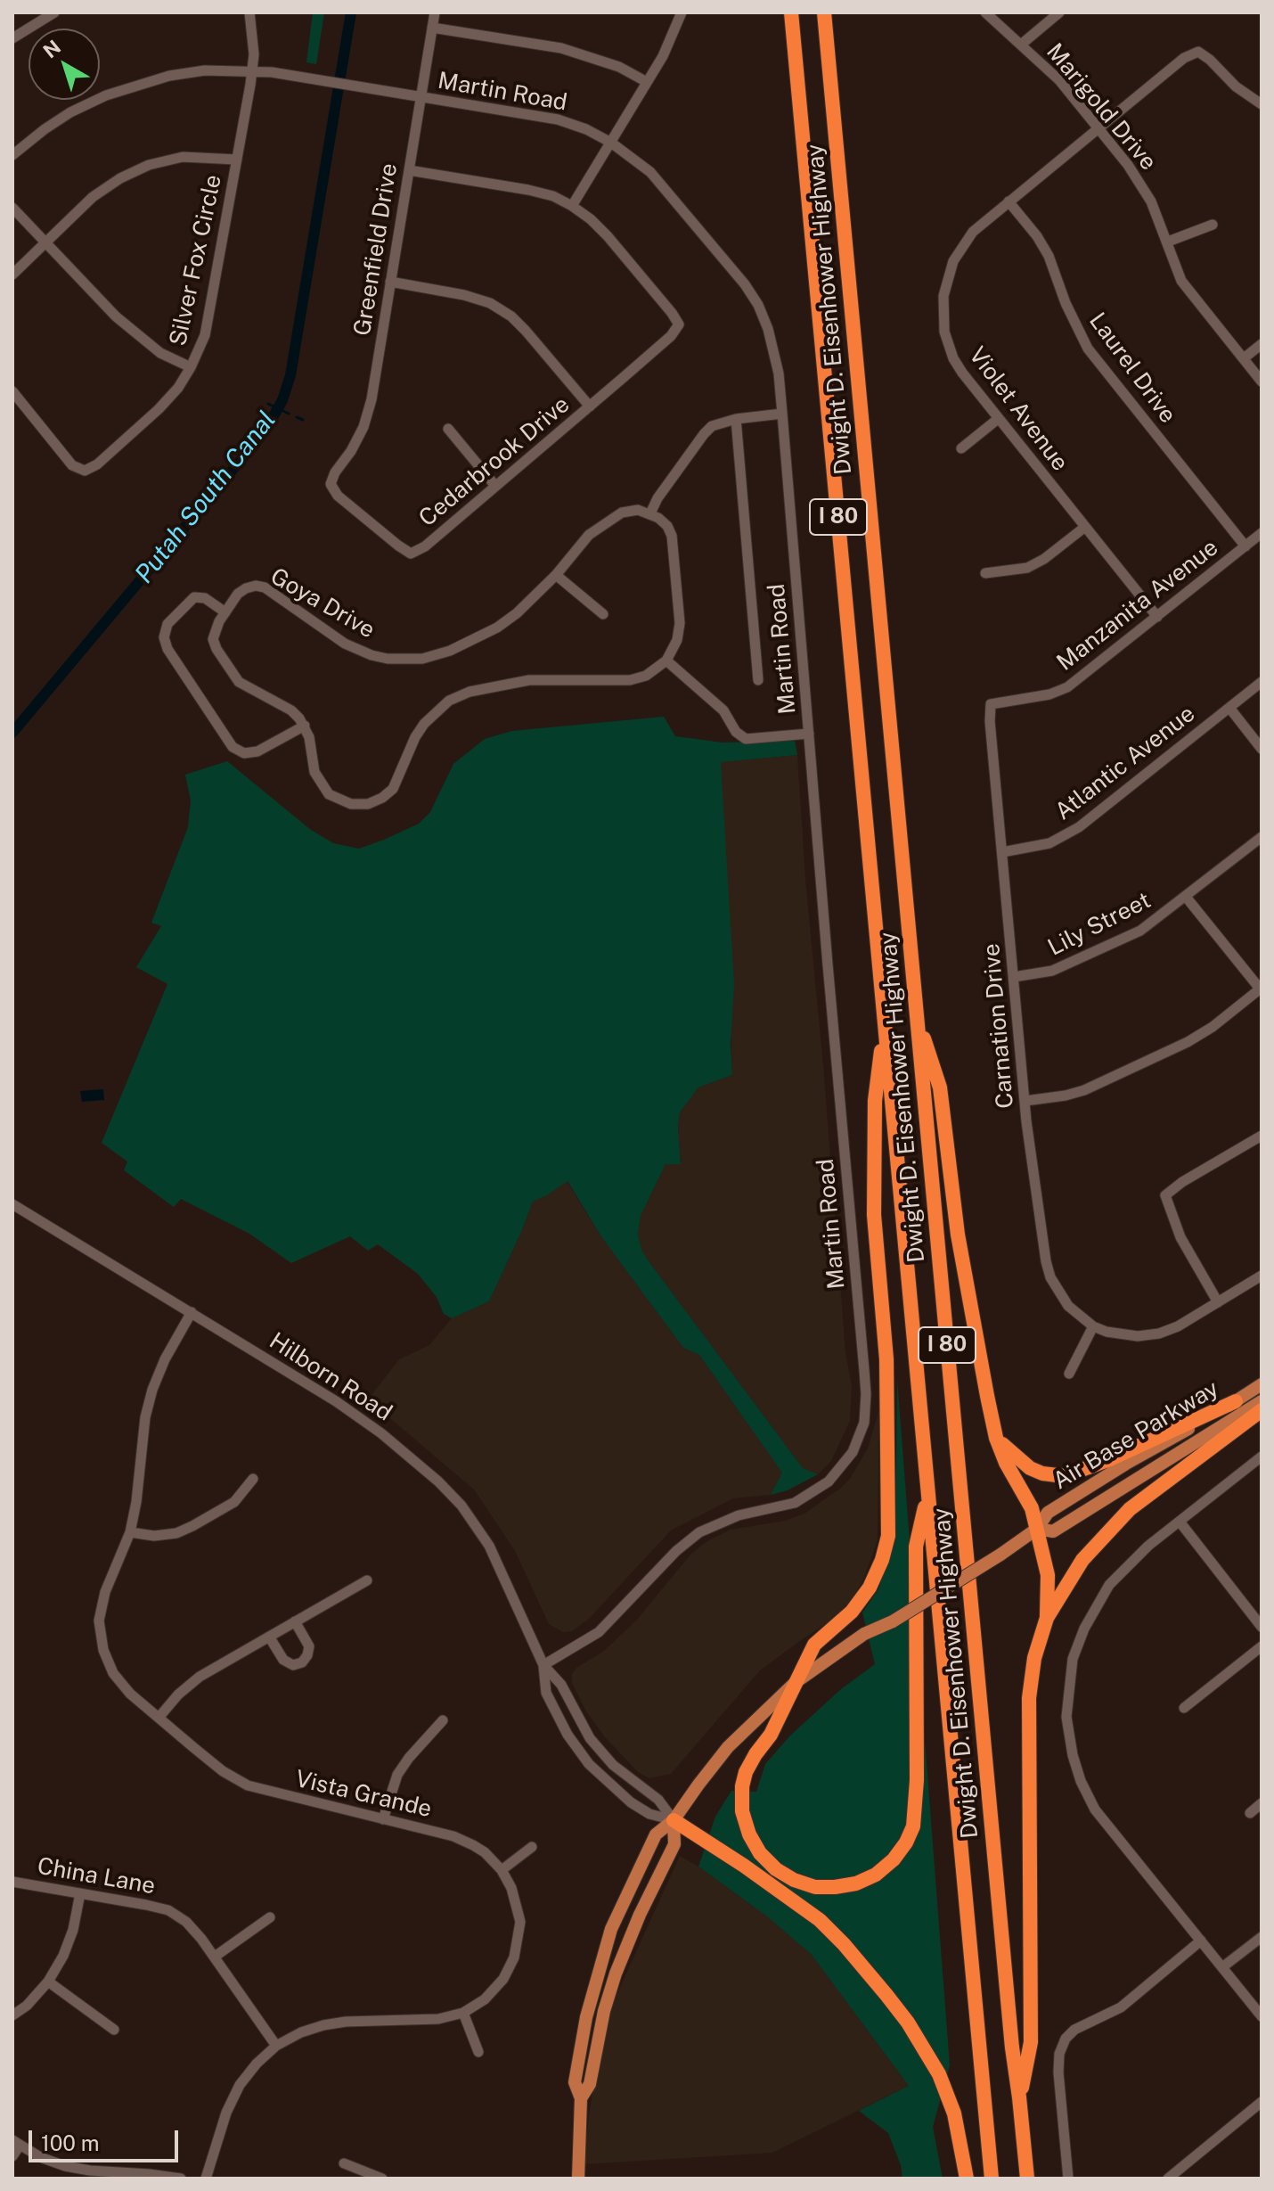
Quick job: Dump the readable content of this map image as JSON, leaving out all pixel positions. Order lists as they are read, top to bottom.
{
  "streets": {
    "highway": ["Dwight D. Eisenhower Highway", "I 80"],
    "main road": ["Air Base Parkway"],
    "street": [
      "Martin Road",
      "Marigold Drive",
      "Greenfield Drive",
      "Silver Fox Circle",
      "Laurel Drive",
      "Violet Avenue",
      "Cedarbrook Drive",
      "Goya Drive",
      "Manzanita Avenue",
      "Atlantic Avenue",
      "Lily Street",
      "Carnation Drive",
      "Hilborn Road",
      "Vista Grande",
      "China Lane"
    ]
  },
  "crossings": [
    ["Martin Road", "Greenfield Drive"],
    ["Martin Road", "Silver Fox Circle"],
    ["Martin Road", "Hilborn Road"],
    ["Marigold Drive", "Violet Avenue"],
    ["Greenfield Drive", "Cedarbrook Drive"],
    ["Laurel Drive", "Violet Avenue"],
    ["Laurel Drive", "Manzanita Avenue"],
    ["Violet Avenue", "Manzanita Avenue"],
    ["Manzanita Avenue", "Carnation Drive"],
    ["Atlantic Avenue", "Carnation Drive"],
    ["Lily Street", "Carnation Drive"],
    ["Hilborn Road", "Air Base Parkway"],
    ["Hilborn Road", "Vista Grande"],
    ["Vista Grande", "China Lane"]
  ],
  "water": ["Putah South Canal"],
  "scale_bar": "100 m",
  "north": "top left"
}
